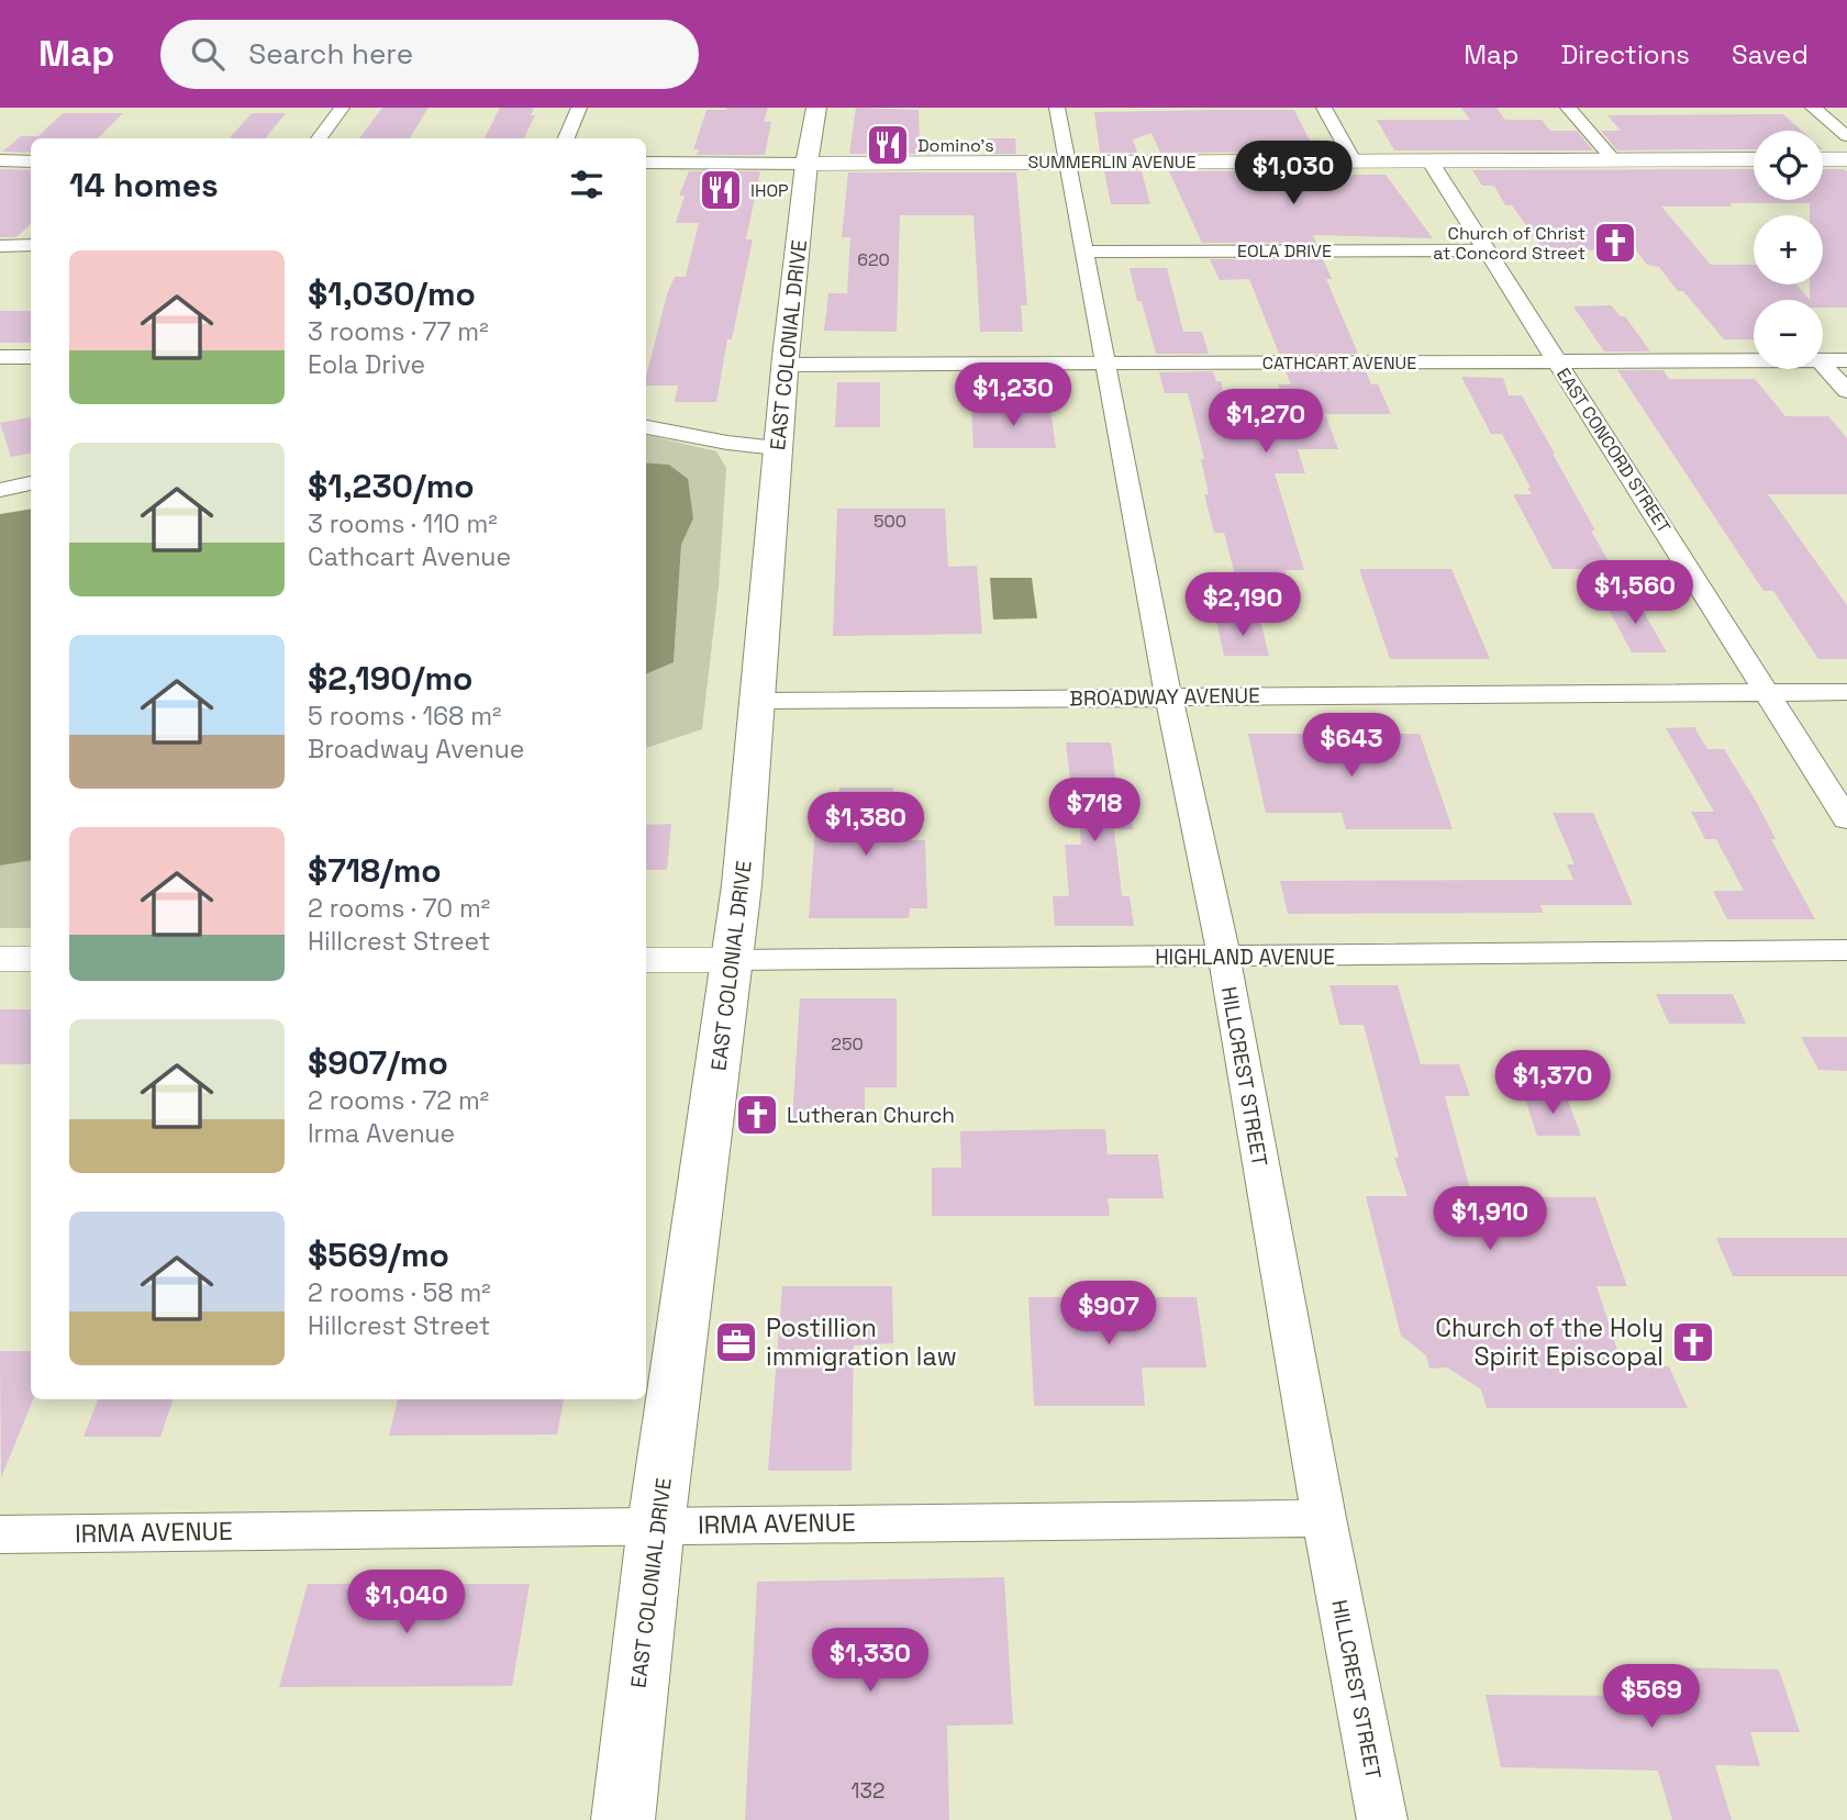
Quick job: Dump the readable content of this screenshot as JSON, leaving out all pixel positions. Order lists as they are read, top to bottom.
{
  "streets": {
    "highway": ["EAST COLONIAL DRIVE"],
    "street": [
      "SUMMERLIN AVENUE",
      "EOLA DRIVE",
      "CATHCART AVENUE",
      "EAST CONCORD STREET",
      "BROADWAY AVENUE",
      "HIGHLAND AVENUE",
      "HILLCREST STREET",
      "IRMA AVENUE"
    ]
  },
  "crossings": [
    ["SUMMERLIN AVENUE", "EAST COLONIAL DRIVE"],
    ["SUMMERLIN AVENUE", "EAST CONCORD STREET"],
    ["SUMMERLIN AVENUE", "HILLCREST STREET"],
    ["EOLA DRIVE", "EAST CONCORD STREET"],
    ["EOLA DRIVE", "HILLCREST STREET"],
    ["EAST COLONIAL DRIVE", "CATHCART AVENUE"],
    ["EAST COLONIAL DRIVE", "BROADWAY AVENUE"],
    ["EAST COLONIAL DRIVE", "HIGHLAND AVENUE"],
    ["EAST COLONIAL DRIVE", "IRMA AVENUE"],
    ["CATHCART AVENUE", "EAST CONCORD STREET"],
    ["CATHCART AVENUE", "HILLCREST STREET"],
    ["EAST CONCORD STREET", "BROADWAY AVENUE"],
    ["BROADWAY AVENUE", "HILLCREST STREET"],
    ["HIGHLAND AVENUE", "HILLCREST STREET"],
    ["HILLCREST STREET", "IRMA AVENUE"]
  ],
  "places": {
    "restaurant": ["Domino's", "IHOP"],
    "church": ["Church of Christ at Concord Street", "Lutheran Church", "Church of the Holy Spirit Episcopal"],
    "office": ["Postillion immigration law"]
  },
  "house_numbers": [
    "620",
    "500",
    "250",
    "132"
  ],
  "page": {
    "header": "Map",
    "search": "Search here",
    "nav": ["Map", "Directions", "Saved"],
    "map_buttons": ["+", "−"],
    "heading": "14 homes",
    "price": [
      "$1,030",
      "$1,230",
      "$1,270",
      "$1,560",
      "$2,190",
      "$643",
      "$718",
      "$1,380",
      "$1,370",
      "$1,910",
      "$907",
      "$1,040",
      "$1,330",
      "$569"
    ],
    "list": [
      {
        "name": "$1,030/mo",
        "note": "3 rooms · 77 m² · Eola Drive"
      },
      {
        "name": "$1,230/mo",
        "note": "3 rooms · 110 m² · Cathcart Avenue"
      },
      {
        "name": "$2,190/mo",
        "note": "5 rooms · 168 m² · Broadway Avenue"
      },
      {
        "name": "$718/mo",
        "note": "2 rooms · 70 m² · Hillcrest Street"
      },
      {
        "name": "$907/mo",
        "note": "2 rooms · 72 m² · Irma Avenue"
      },
      {
        "name": "$569/mo",
        "note": "2 rooms · 58 m² · Hillcrest Street"
      }
    ]
  }
}
